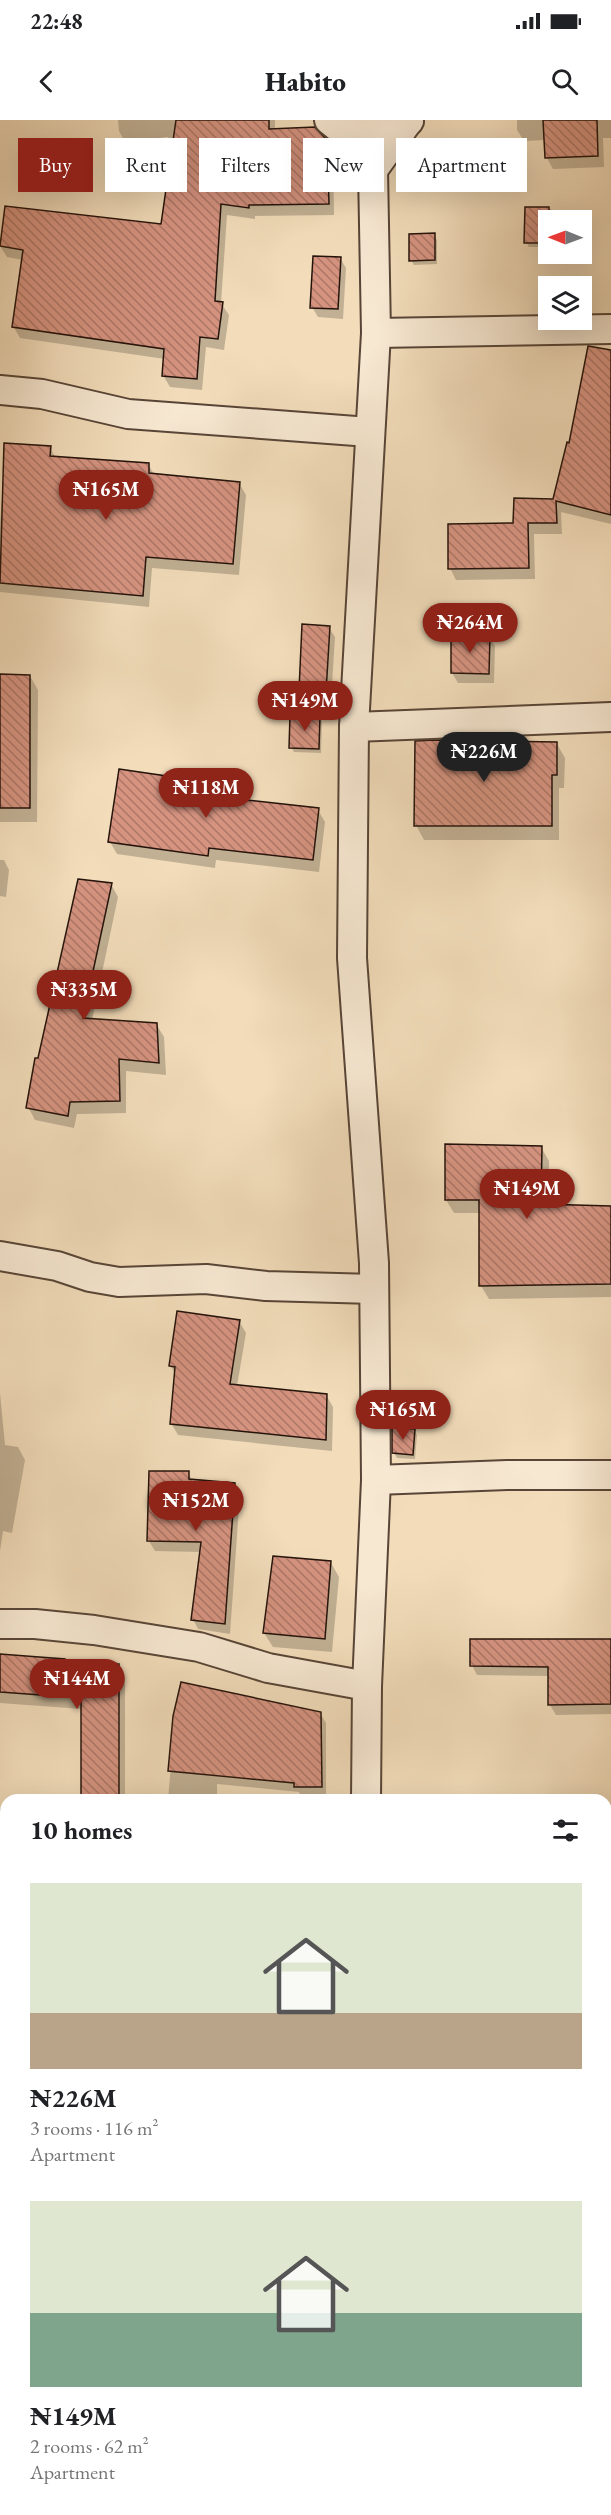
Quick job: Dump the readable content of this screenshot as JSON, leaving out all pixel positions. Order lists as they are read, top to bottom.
{
  "north": "left",
  "page": {
    "status": "22:48",
    "header": "Habito",
    "chip": [
      "Buy",
      "Rent",
      "Filters",
      "New",
      "Apartment"
    ],
    "price": [
      "₦165M",
      "₦264M",
      "₦149M",
      "₦226M",
      "₦118M",
      "₦335M",
      "₦149M",
      "₦165M",
      "₦152M",
      "₦144M"
    ],
    "heading": "10 homes",
    "list": [
      {
        "name": "₦226M",
        "note": "3 rooms · 116 m² · Apartment"
      },
      {
        "name": "₦149M",
        "note": "2 rooms · 62 m² · Apartment"
      }
    ]
  }
}
